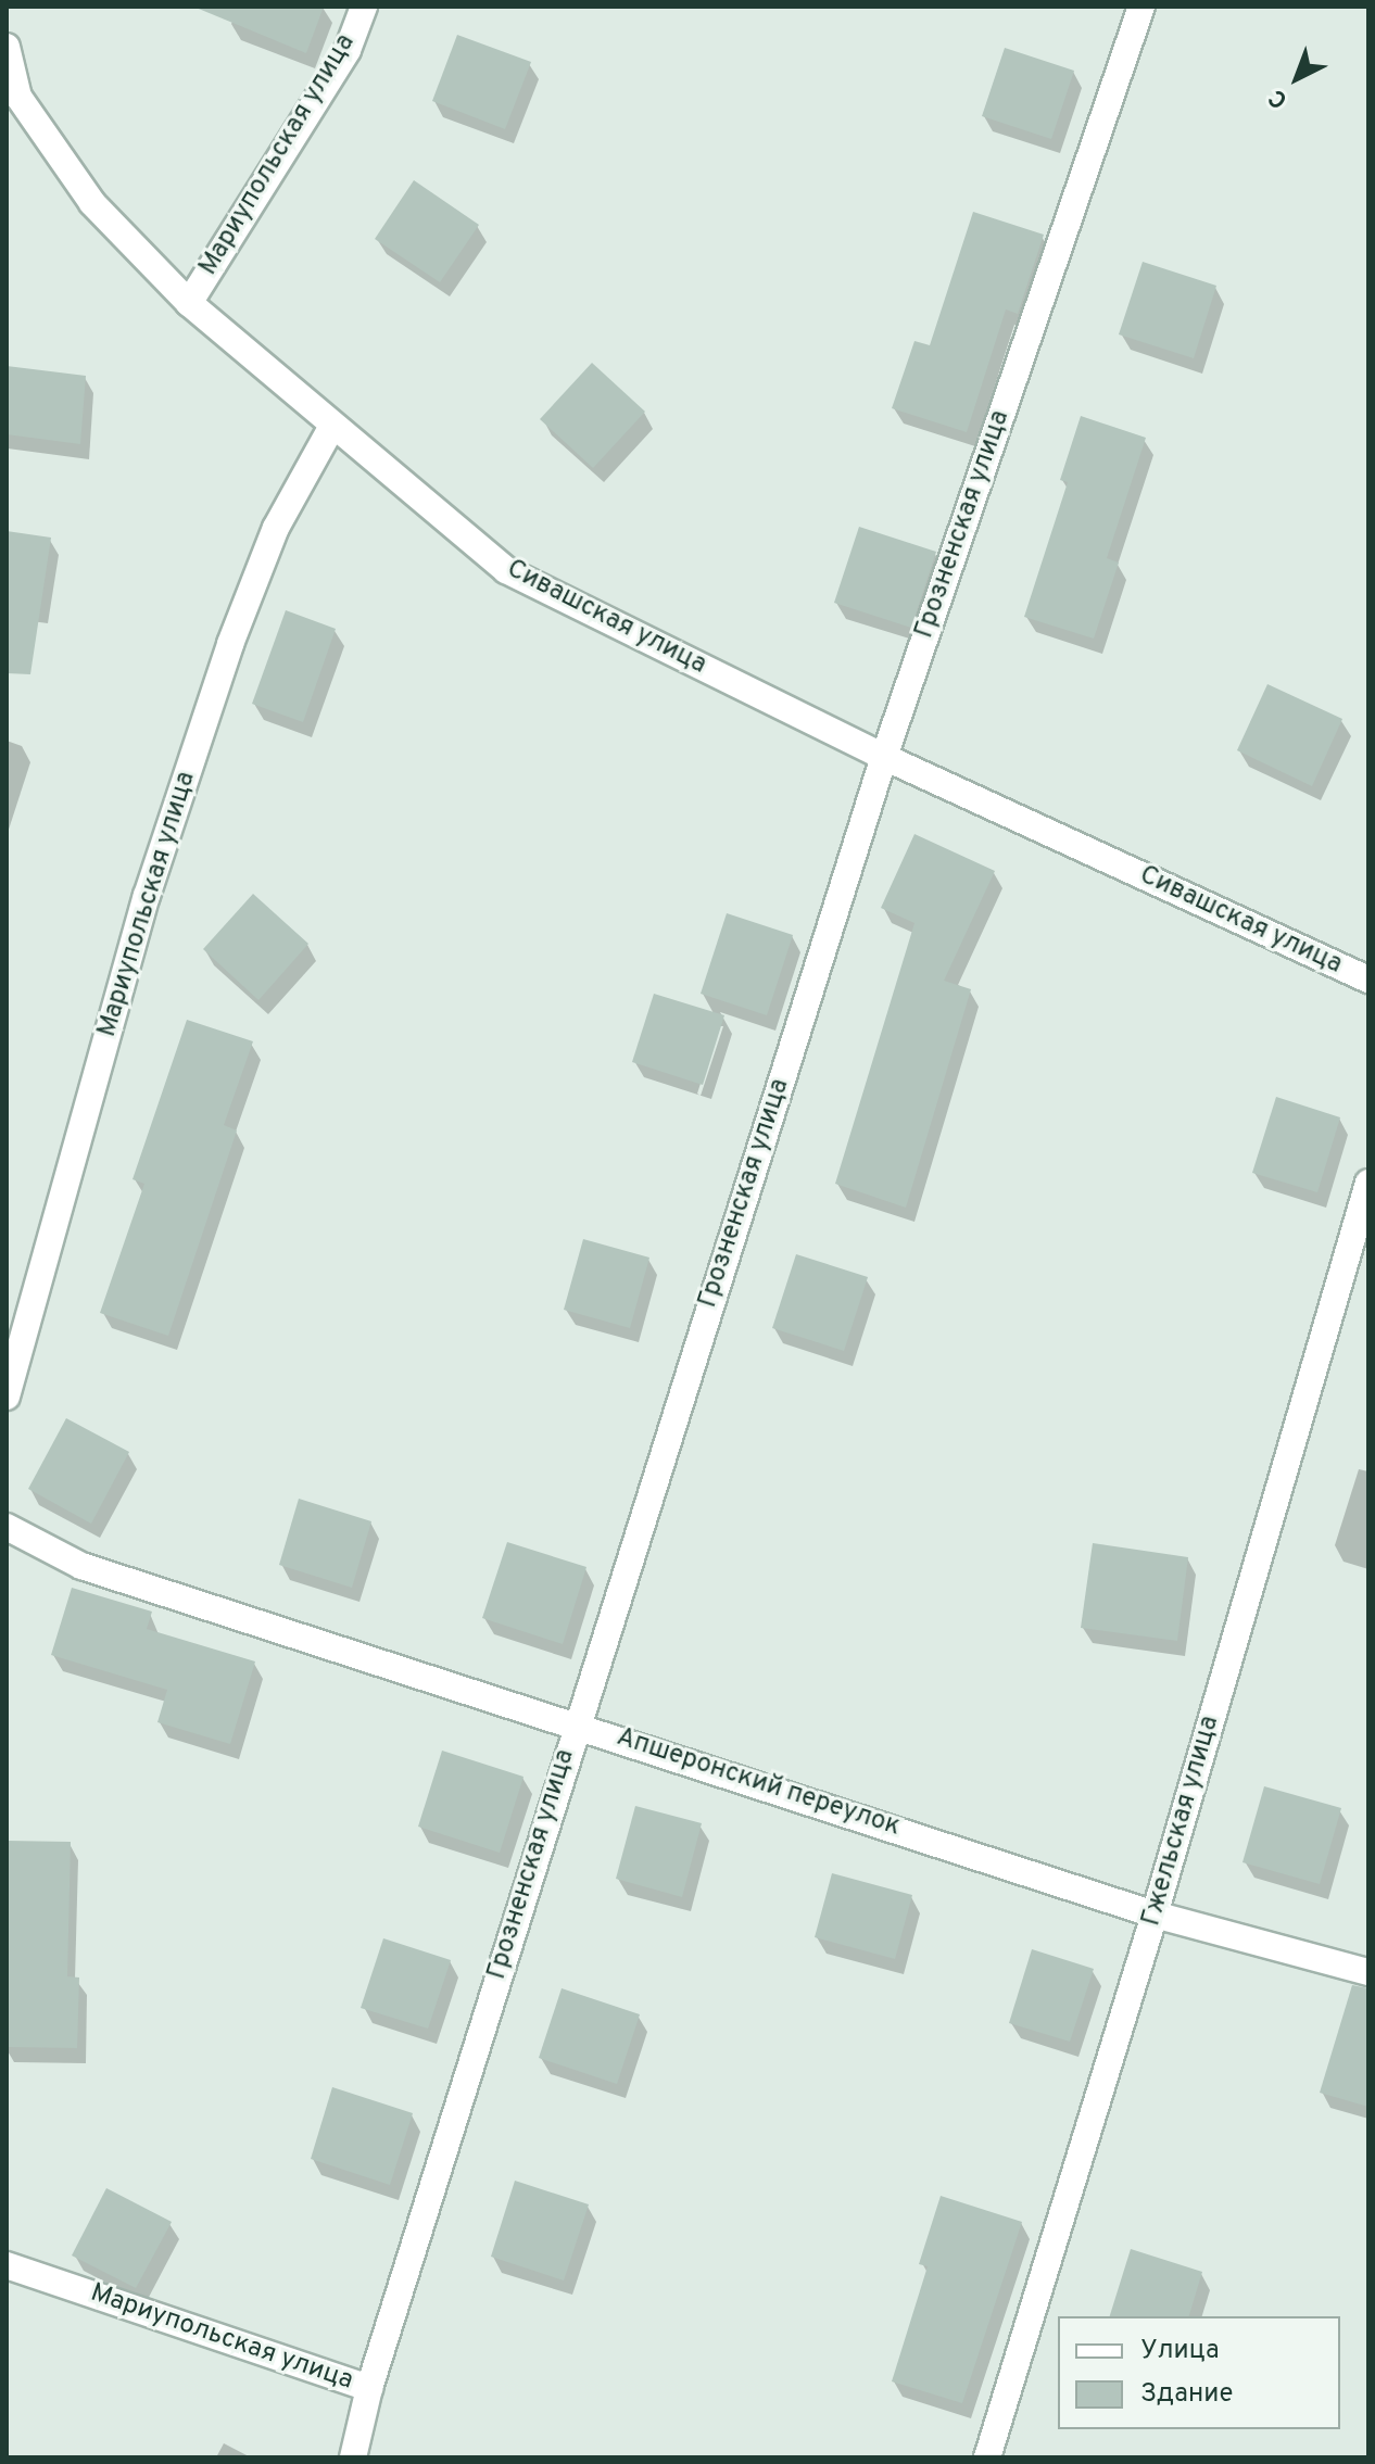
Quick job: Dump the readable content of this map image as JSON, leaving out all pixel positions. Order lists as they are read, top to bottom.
{
  "streets": {
    "street": [
      "Мариупольская улица",
      "Грозненская улица",
      "Сивашская улица",
      "Апшеронский переулок",
      "Гжельская улица"
    ]
  },
  "crossings": [
    ["Мариупольская улица", "Грозненская улица"],
    ["Мариупольская улица", "Сивашская улица"],
    ["Грозненская улица", "Сивашская улица"],
    ["Грозненская улица", "Апшеронский переулок"],
    ["Апшеронский переулок", "Гжельская улица"]
  ],
  "legend": ["Улица", "Здание"],
  "north": "bottom left"
}
